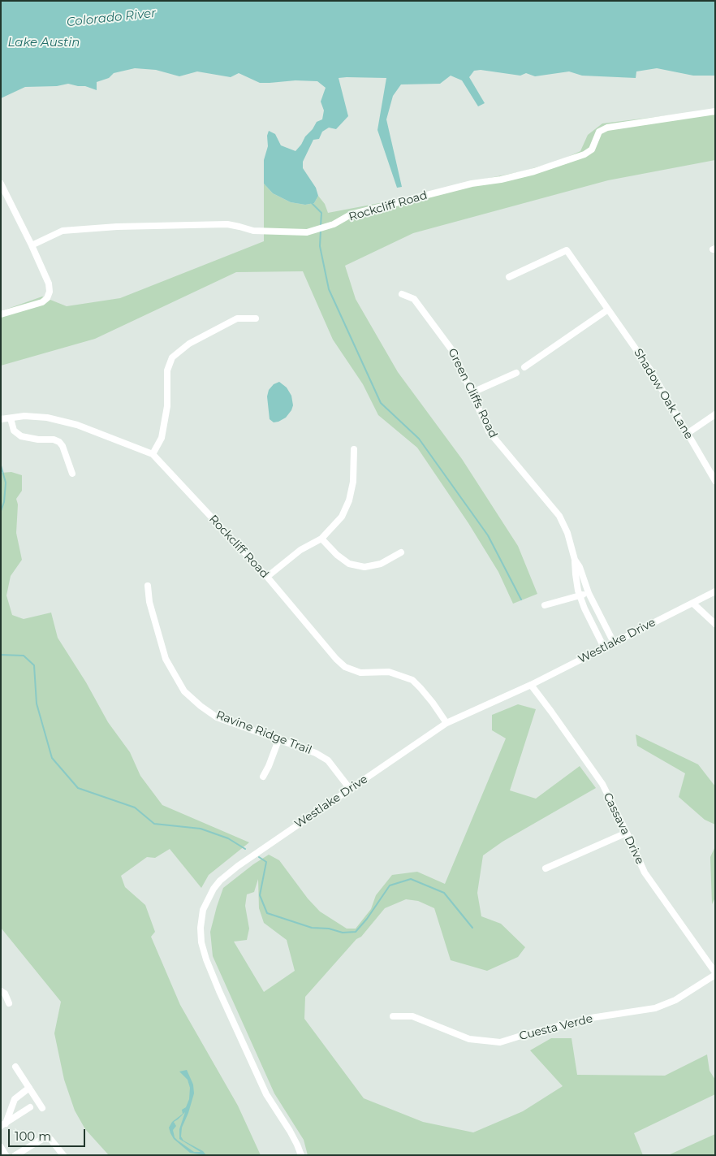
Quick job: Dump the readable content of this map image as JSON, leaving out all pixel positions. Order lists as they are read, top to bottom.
{
  "streets": {
    "street": [
      "Rockcliff Road",
      "Green Cliffs Road",
      "Shadow Oak Lane",
      "Westlake Drive",
      "Ravine Ridge Trail",
      "Cassava Drive",
      "Cuesta Verde"
    ]
  },
  "crossings": [
    ["Rockcliff Road", "Westlake Drive"],
    ["Green Cliffs Road", "Westlake Drive"],
    ["Westlake Drive", "Ravine Ridge Trail"],
    ["Westlake Drive", "Cassava Drive"],
    ["Cassava Drive", "Cuesta Verde"]
  ],
  "water": ["Colorado River", "Lake Austin"],
  "scale_bar": "100 m"
}
